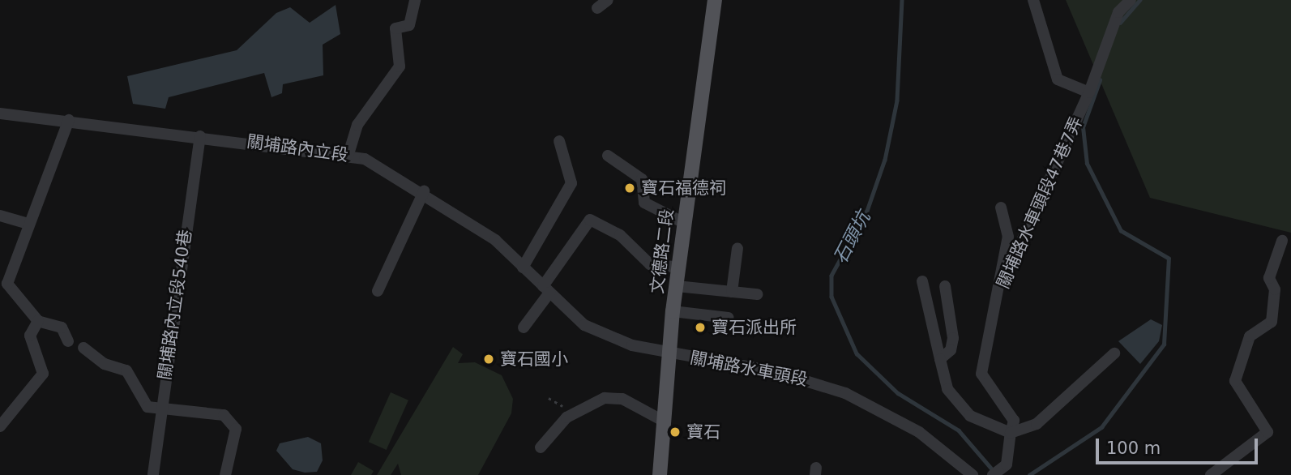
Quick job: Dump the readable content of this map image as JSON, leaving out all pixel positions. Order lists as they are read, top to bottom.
{
  "streets": {
    "main road": ["文德路二段"],
    "street": [
      "關埔路內立段",
      "關埔路水車頭段47巷7弄",
      "關埔路內立段540巷",
      "關埔路水車頭段"
    ]
  },
  "crossings": [
    ["關埔路內立段", "文德路二段"],
    ["關埔路內立段", "關埔路內立段540巷"],
    ["關埔路內立段", "關埔路水車頭段"],
    ["文德路二段", "關埔路水車頭段"]
  ],
  "water": ["石頭坑"],
  "places": [
    "寶石福德祠",
    "寶石派出所",
    "寶石國小",
    "寶石"
  ],
  "scale_bar": "100 m"
}
